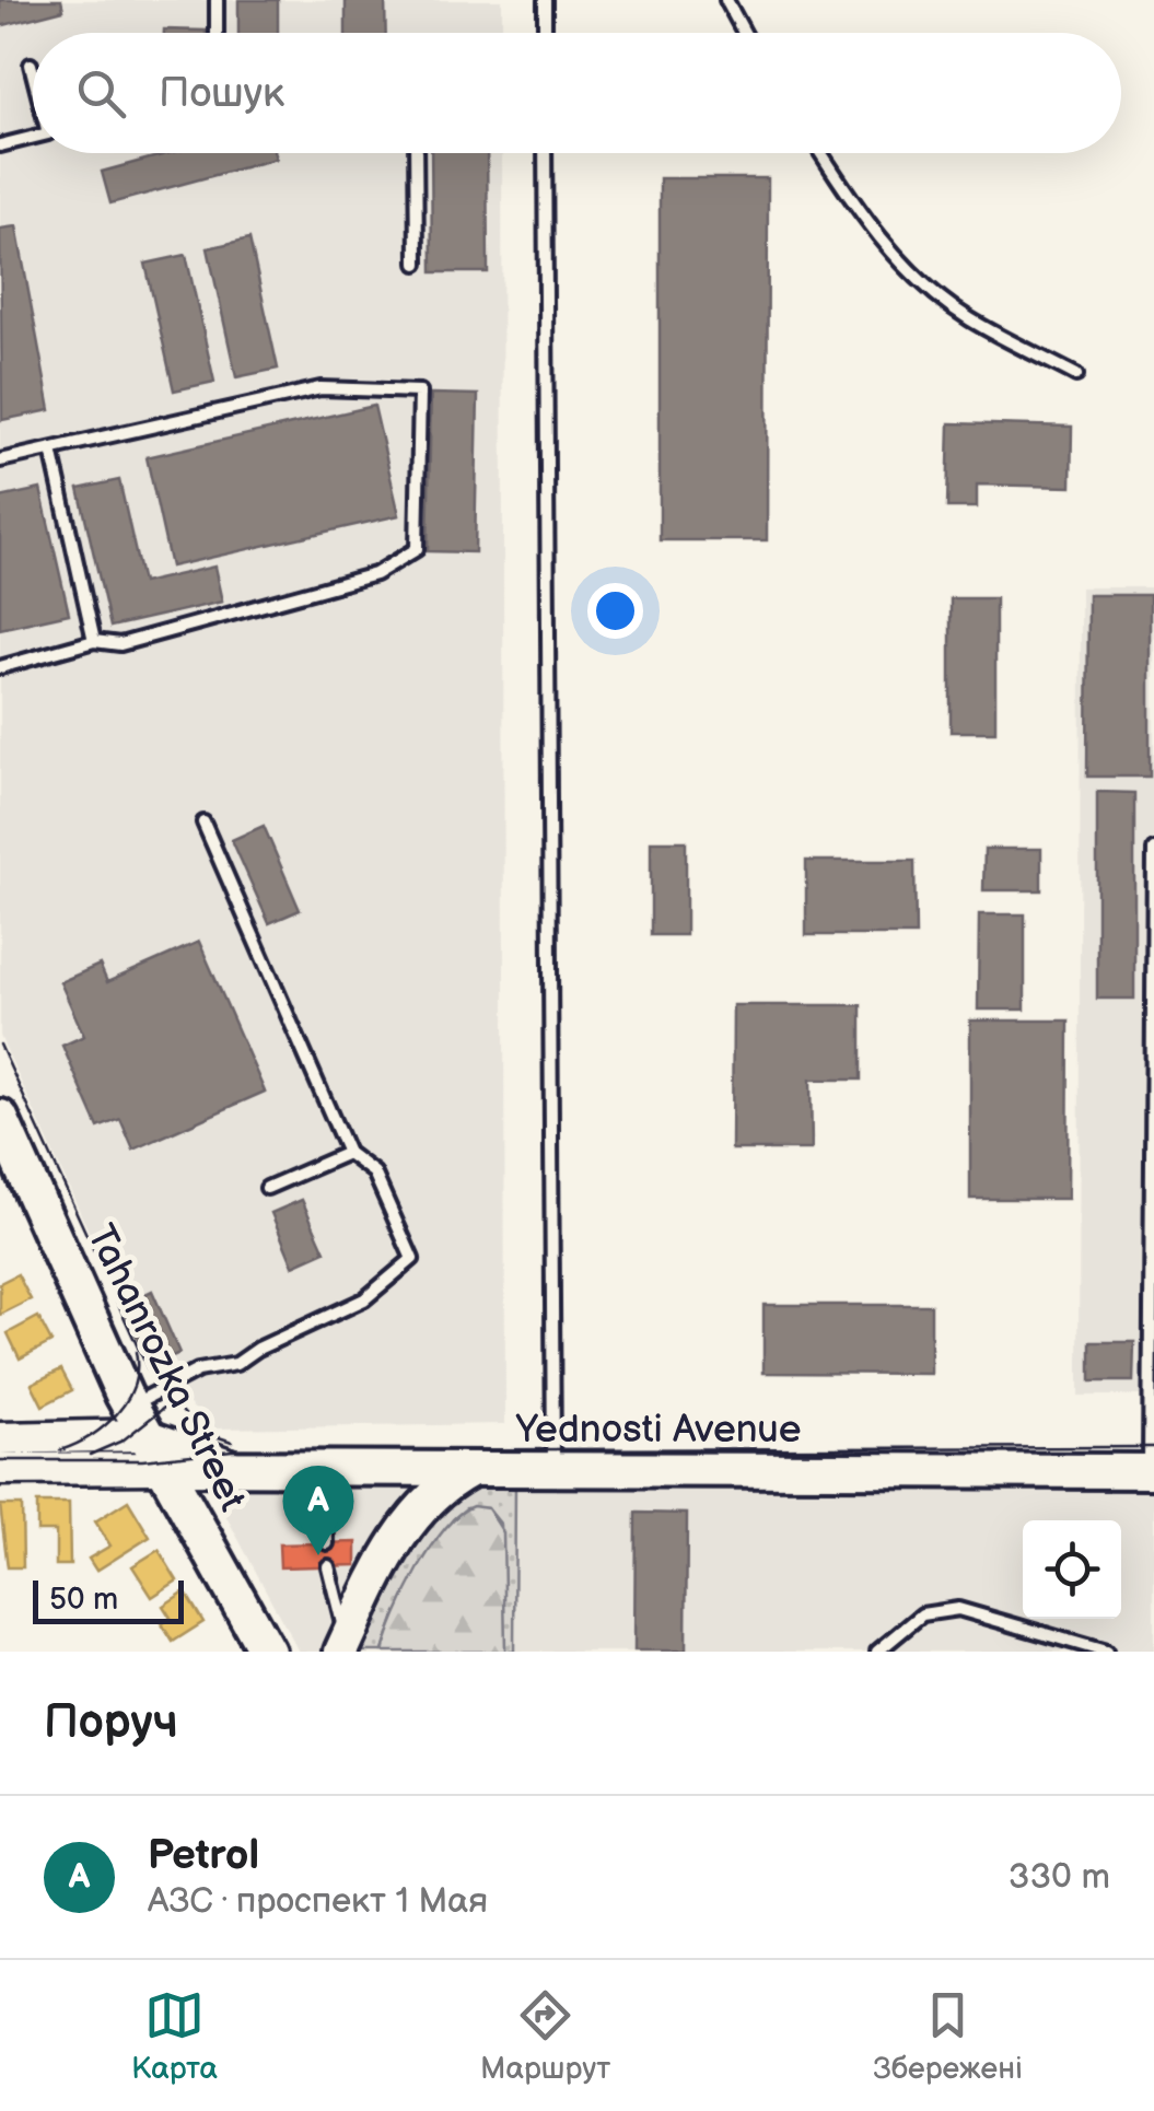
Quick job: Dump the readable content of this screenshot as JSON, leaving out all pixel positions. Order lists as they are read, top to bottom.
{
  "streets": {
    "highway": ["Tahanrozka Street"],
    "main road": ["Yednosti Avenue"]
  },
  "crossings": [
    ["Tahanrozka Street", "Yednosti Avenue"]
  ],
  "scale_bar": "50 m",
  "page": {
    "search": "Пошук",
    "pins": "A",
    "scale": "50 m",
    "heading": "Поруч",
    "list": [
      {
        "mark": "A",
        "name": "Petrol",
        "note": "АЗС · проспект 1 Мая",
        "value": "330 m"
      }
    ],
    "nav": ["Карта", "Маршрут", "Збережені"]
  }
}
